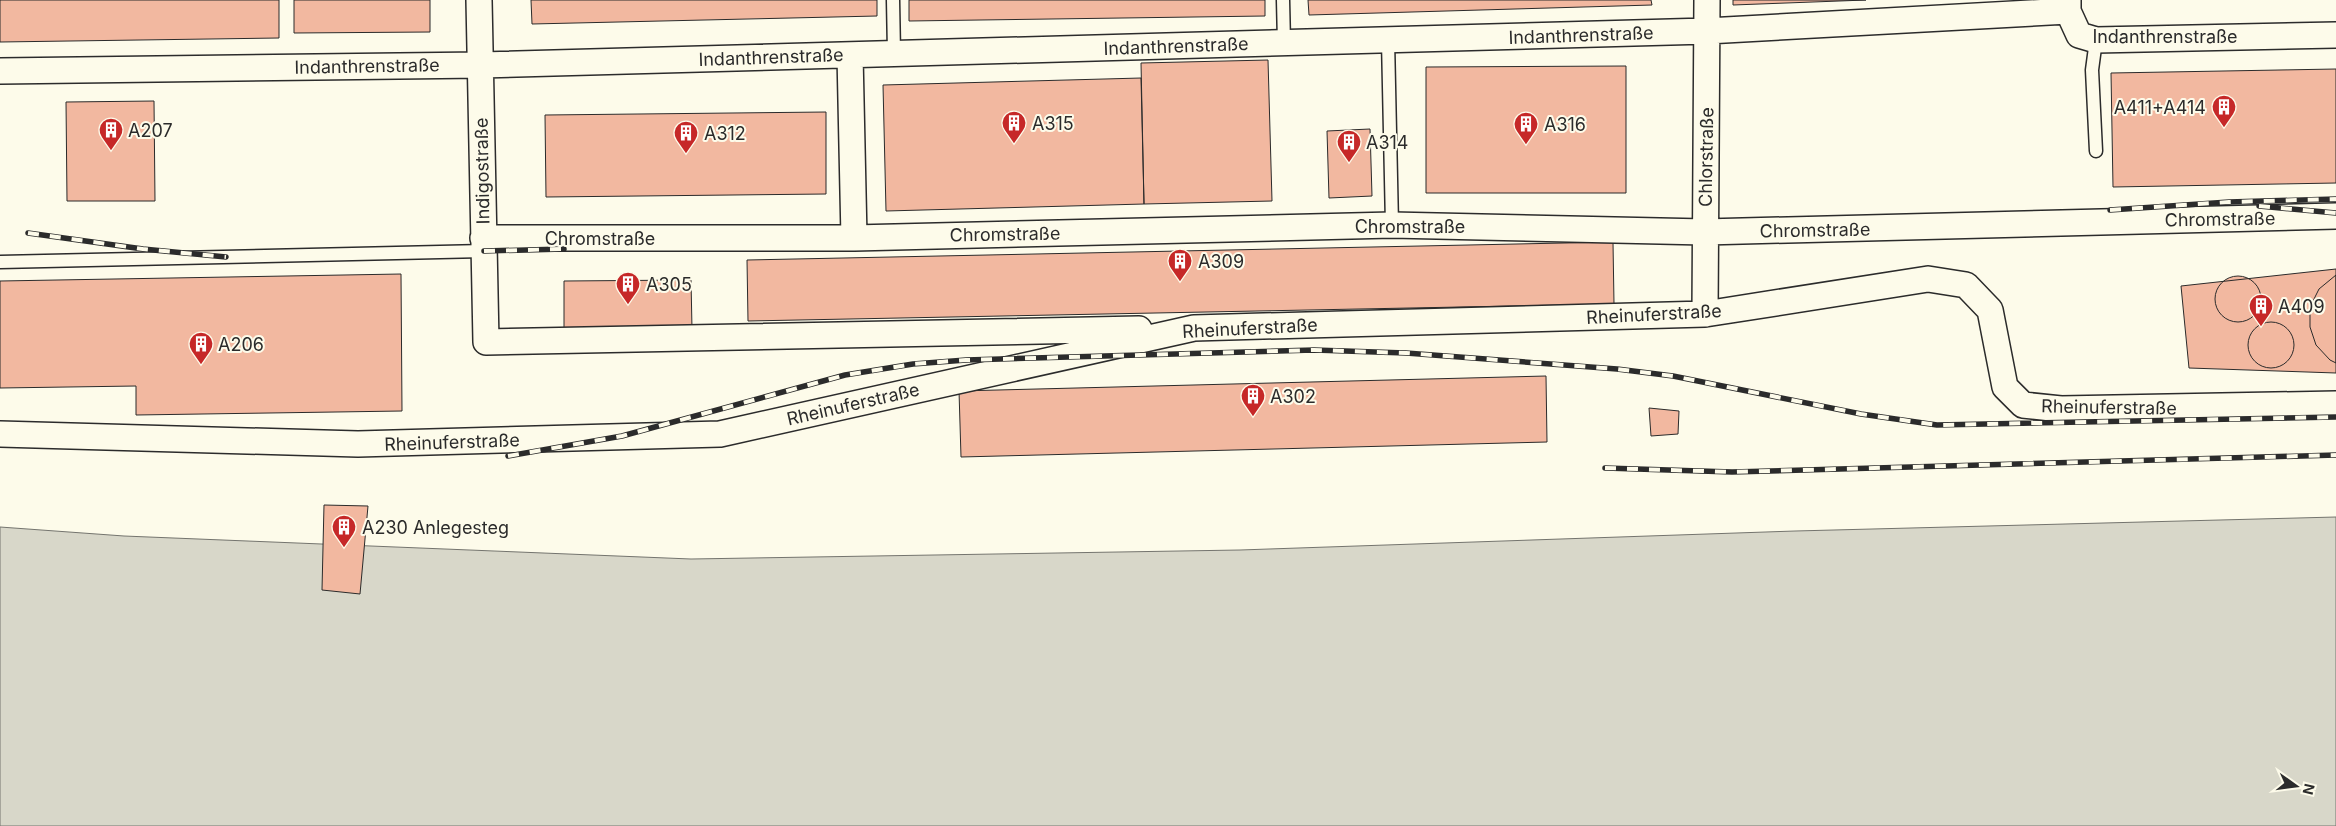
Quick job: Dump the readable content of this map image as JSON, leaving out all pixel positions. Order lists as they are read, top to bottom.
{
  "streets": {
    "street": [
      "Indanthrenstraße",
      "Chlorstraße",
      "Indigostraße",
      "Chromstraße",
      "Rheinuferstraße"
    ]
  },
  "crossings": [
    ["Indanthrenstraße", "Chlorstraße"],
    ["Indanthrenstraße", "Indigostraße"],
    ["Chlorstraße", "Chromstraße"],
    ["Chlorstraße", "Rheinuferstraße"],
    ["Indigostraße", "Chromstraße"],
    ["Indigostraße", "Rheinuferstraße"]
  ],
  "places": {
    "building": [
      "A411+A414",
      "A315",
      "A316",
      "A207",
      "A312",
      "A314",
      "A309",
      "A305",
      "A409",
      "A206",
      "A302",
      "A230 Anlegesteg"
    ]
  },
  "north": "right"
}
